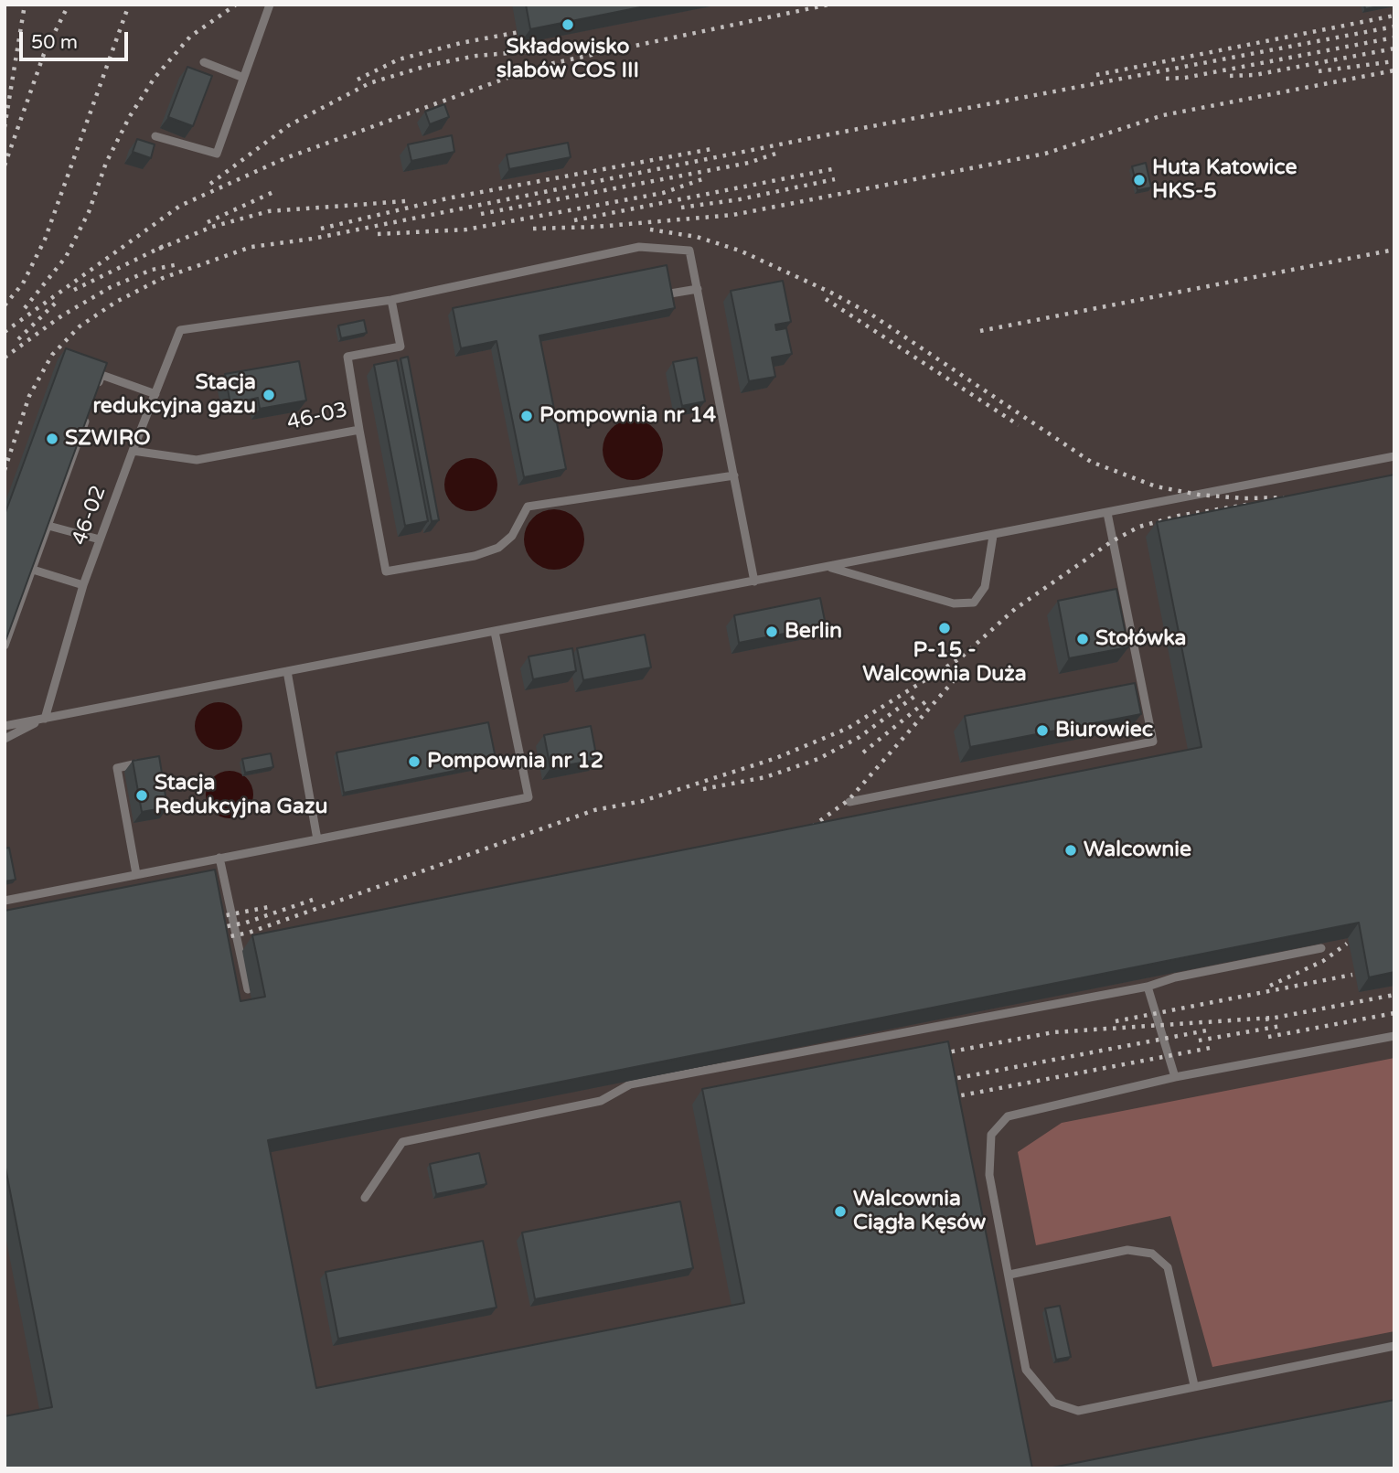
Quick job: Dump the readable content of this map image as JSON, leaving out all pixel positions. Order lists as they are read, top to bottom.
{
  "streets": {
    "lane": ["46-03", "46-02"]
  },
  "crossings": [
    ["46-03", "46-02"]
  ],
  "places": [
    "Składowisko slabów COS III",
    "Huta Katowice HKS-5",
    "Stacja redukcyjna gazu",
    "Pompownia nr 14",
    "SZWIRO",
    "P-15 - Walcownia Duża",
    "Berlin",
    "Stołówka",
    "Biurowiec",
    "Pompownia nr 12",
    "Stacja Redukcyjna Gazu",
    "Walcownie",
    "Walcownia Ciągła Kęsów"
  ],
  "scale_bar": "50 m"
}
